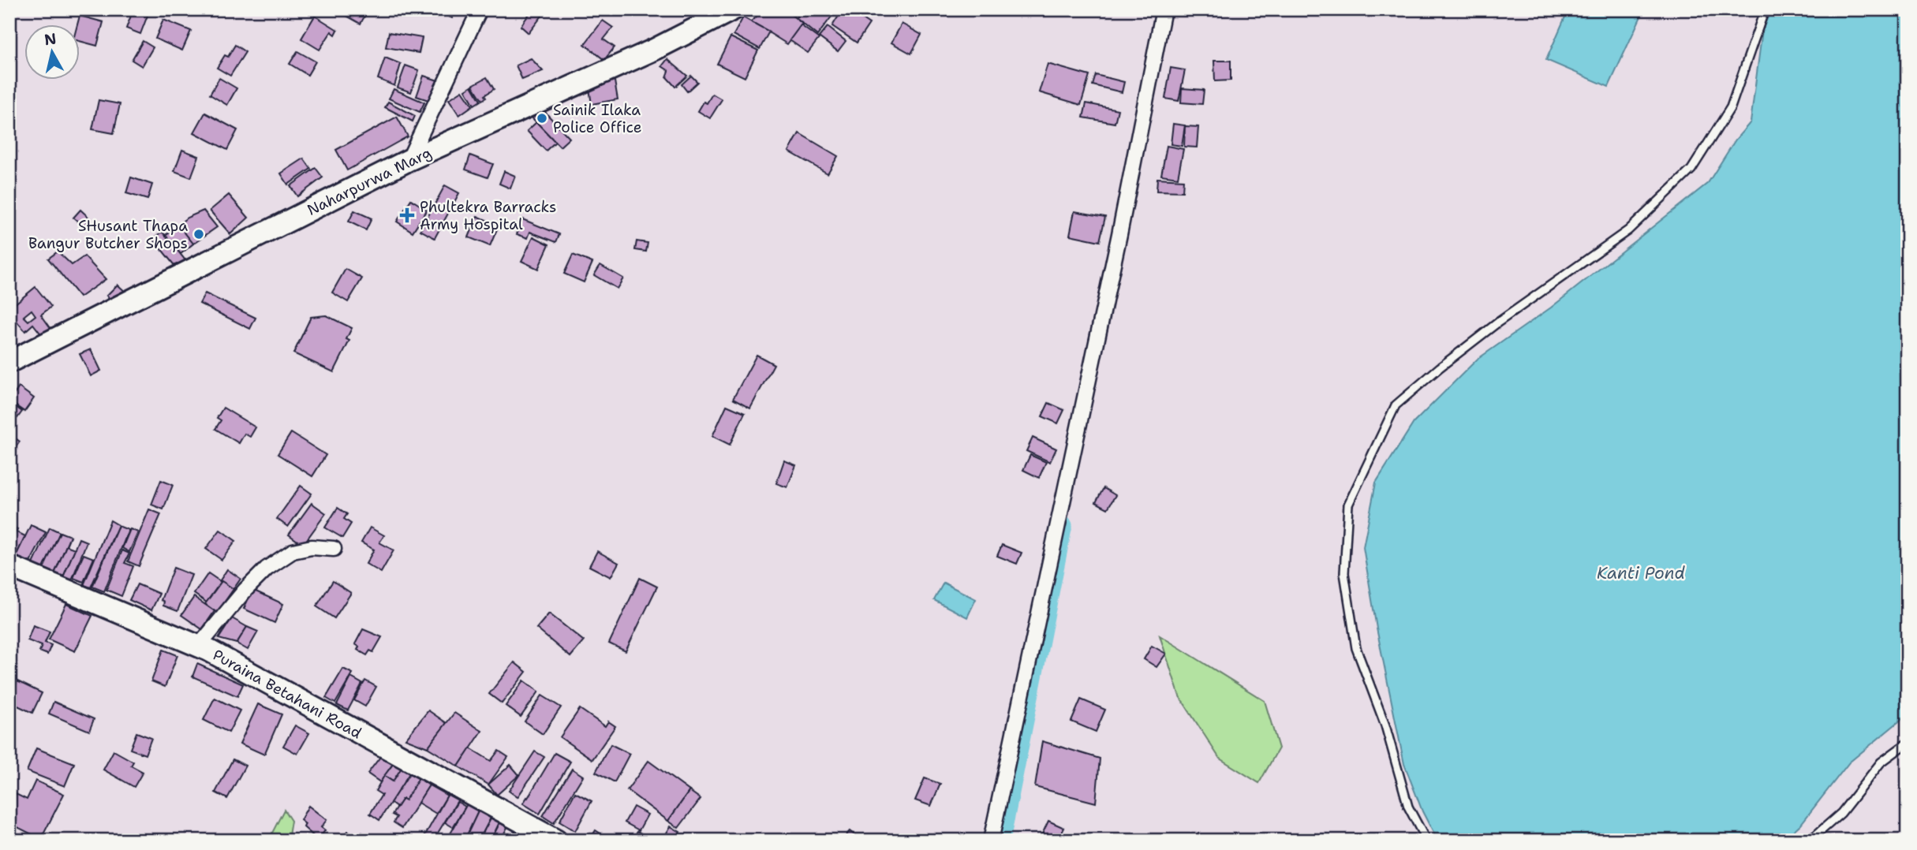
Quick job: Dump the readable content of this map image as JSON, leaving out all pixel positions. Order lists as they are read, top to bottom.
{
  "streets": {
    "main road": ["Naharpurwa Marg", "Puraina Betahani Road"]
  },
  "water": ["Kanti Pond"],
  "places": {
    "other": ["Sainik Ilaka Police Office", "SHusant Thapa Bangur Butcher Shops"],
    "health": ["Phultekra Barracks Army Hospital"]
  },
  "north": "top"
}
